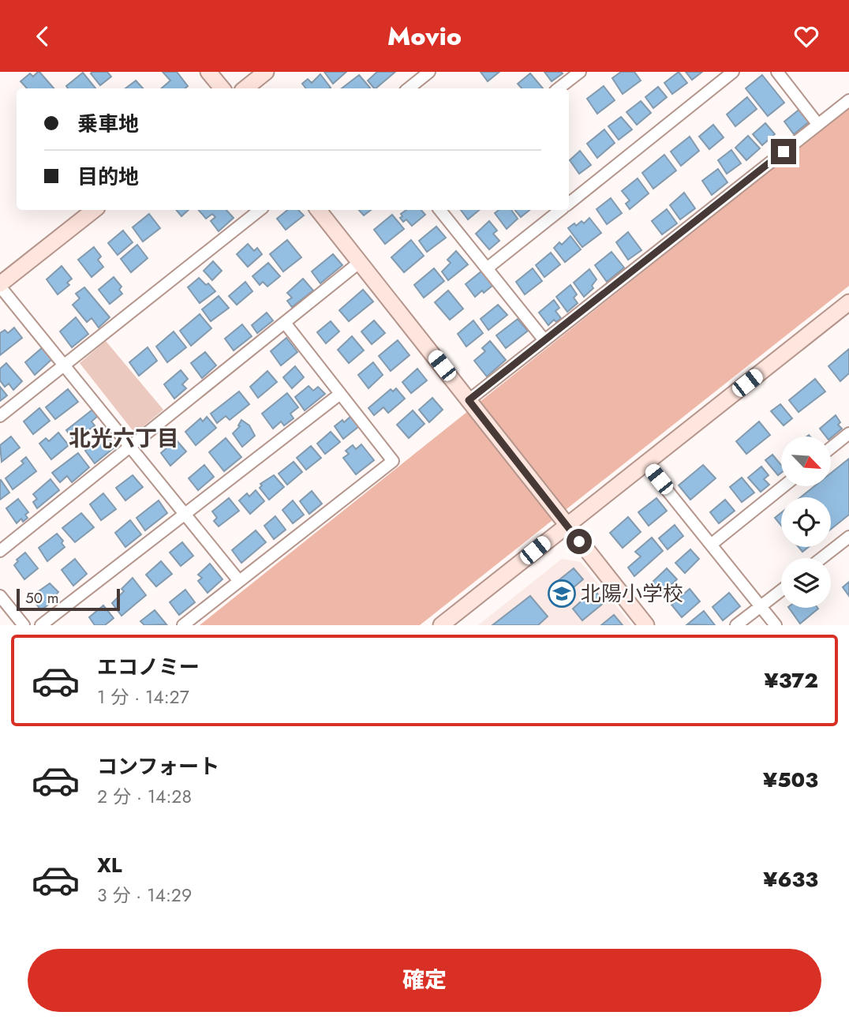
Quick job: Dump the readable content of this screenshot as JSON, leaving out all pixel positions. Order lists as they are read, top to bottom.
{
  "districts": ["北光六丁目"],
  "places": {
    "school or university": ["北陽小学校"]
  },
  "scale_bar": "50 m",
  "north": "bottom right",
  "page": {
    "header": "Movio",
    "banner": ["乗車地", "目的地"],
    "scale": "50 m",
    "list": [
      {
        "name": "エコノミー",
        "note": "1 分 · 14:27",
        "value": "¥372"
      },
      {
        "name": "コンフォート",
        "note": "2 分 · 14:28",
        "value": "¥503"
      },
      {
        "name": "XL",
        "note": "3 分 · 14:29",
        "value": "¥633"
      }
    ],
    "buttons": "確定"
  }
}
